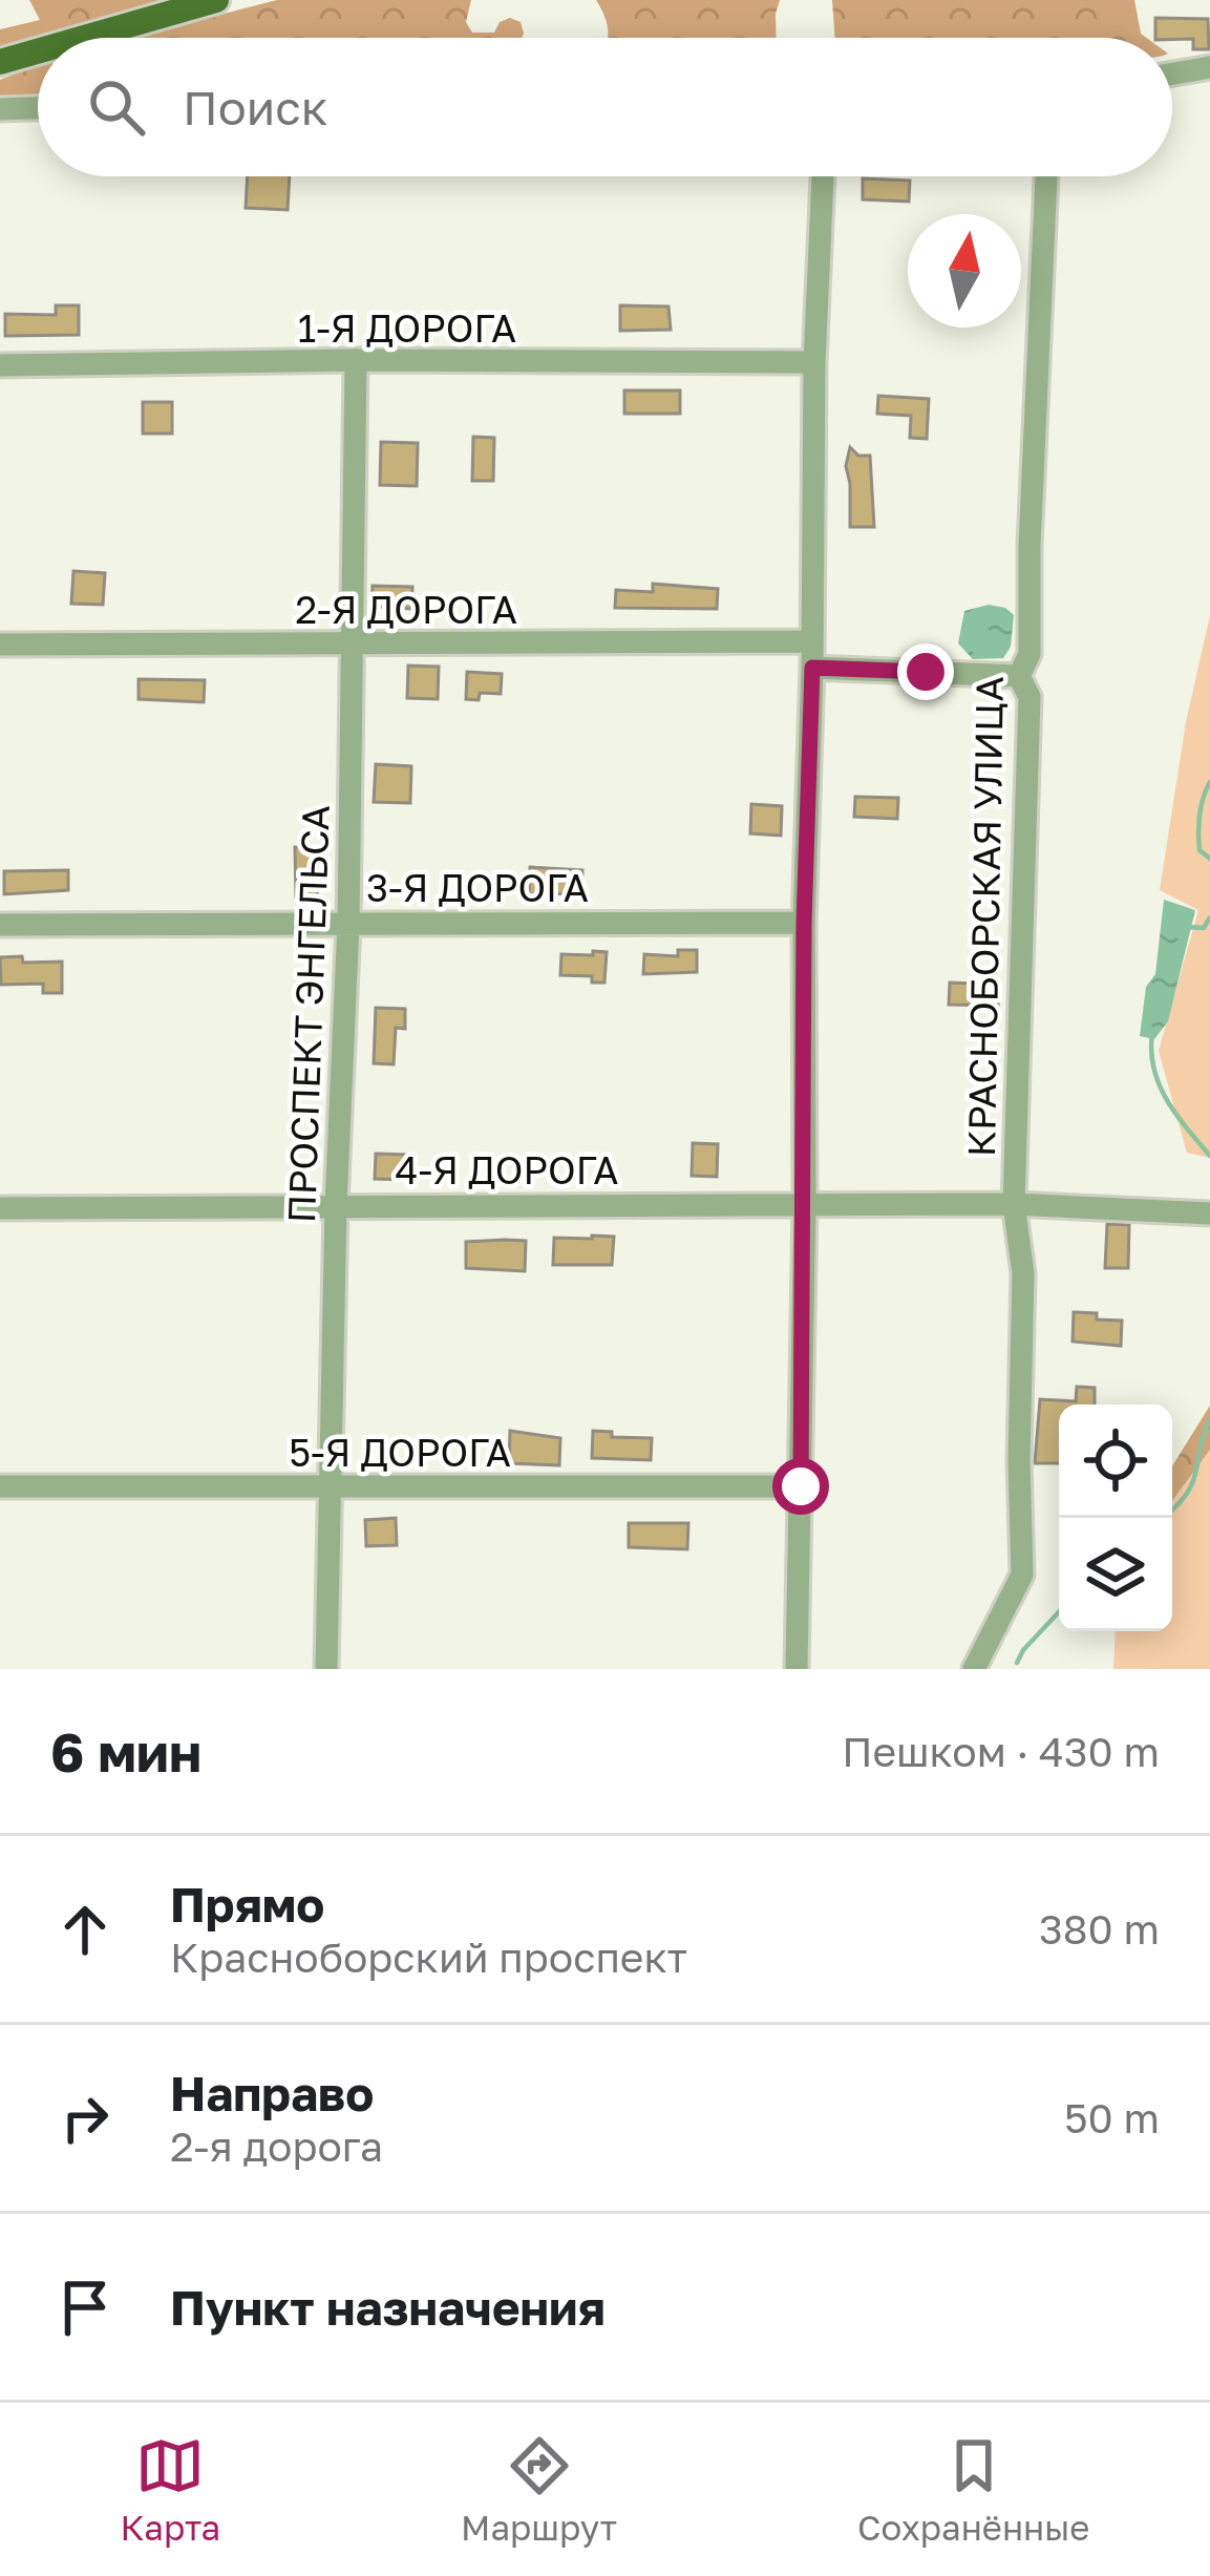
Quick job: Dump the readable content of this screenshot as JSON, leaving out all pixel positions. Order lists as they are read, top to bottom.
{
  "streets": {
    "street": [
      "1-Я ДОРОГА",
      "2-Я ДОРОГА",
      "3-Я ДОРОГА",
      "КРАСНОБОРСКАЯ УЛИЦА",
      "ПРОСПЕКТ ЭНГЕЛЬСА",
      "4-Я ДОРОГА",
      "5-Я ДОРОГА"
    ]
  },
  "crossings": [
    ["1-Я ДОРОГА", "ПРОСПЕКТ ЭНГЕЛЬСА"],
    ["2-Я ДОРОГА", "ПРОСПЕКТ ЭНГЕЛЬСА"],
    ["3-Я ДОРОГА", "ПРОСПЕКТ ЭНГЕЛЬСА"],
    ["КРАСНОБОРСКАЯ УЛИЦА", "4-Я ДОРОГА"],
    ["ПРОСПЕКТ ЭНГЕЛЬСА", "4-Я ДОРОГА"],
    ["ПРОСПЕКТ ЭНГЕЛЬСА", "5-Я ДОРОГА"]
  ],
  "north": "top",
  "page": {
    "search": "Поиск",
    "heading": ["6 мин", "Пешком · 430 m"],
    "list": [
      ["Прямо", "Красноборский проспект", "380 m"],
      ["Направо", "2-я дорога", "50 m"],
      "Пункт назначения"
    ],
    "nav": ["Карта", "Маршрут", "Сохранённые"]
  }
}
